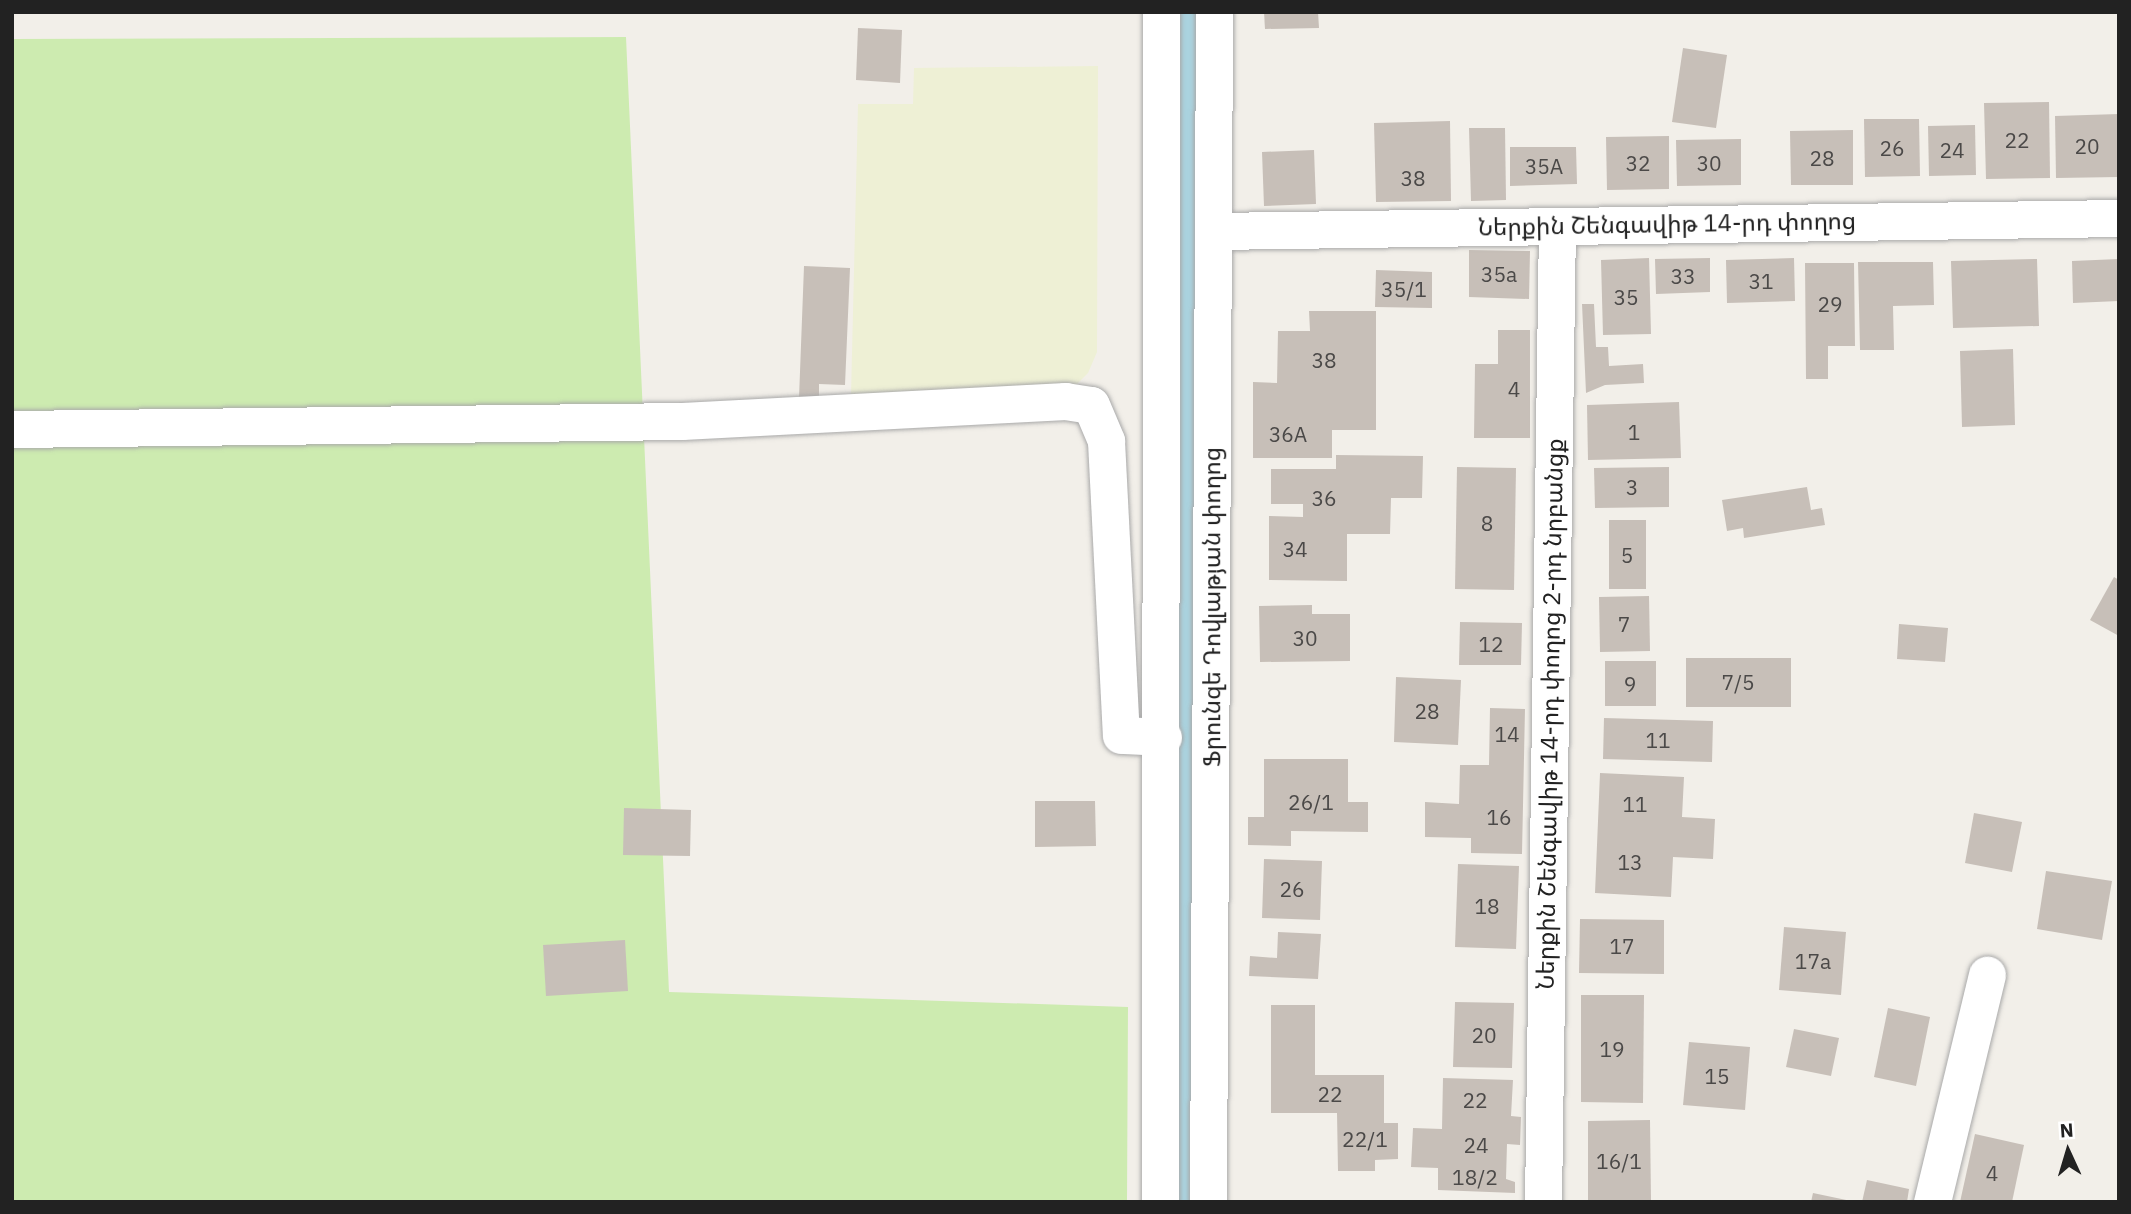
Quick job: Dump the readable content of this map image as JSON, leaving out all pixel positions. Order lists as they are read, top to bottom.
{
  "streets": {
    "street": ["Ներքին Շենգավիթ 14-րդ փողոց", "Ֆրունզե Դովլաթյան փողոց", "Ներքին Շենգավիթ 14-րդ փողոց 2-րդ նրբանցք"]
  },
  "crossings": [
    ["Ներքին Շենգավիթ 14-րդ փողոց", "Ֆրունզե Դովլաթյան փողոց"],
    ["Ներքին Շենգավիթ 14-րդ փողոց", "Ներքին Շենգավիթ 14-րդ փողոց 2-րդ նրբանցք"]
  ],
  "house_numbers": [
    "22",
    "20",
    "26",
    "24",
    "28",
    "32",
    "30",
    "35A",
    "38",
    "35a",
    "33",
    "31",
    "35/1",
    "35",
    "29",
    "38",
    "4",
    "1",
    "36A",
    "3",
    "36",
    "8",
    "34",
    "5",
    "7",
    "30",
    "12",
    "7/5",
    "9",
    "28",
    "14",
    "11",
    "26/1",
    "11",
    "16",
    "13",
    "26",
    "18",
    "17",
    "17a",
    "20",
    "19",
    "15",
    "22",
    "22",
    "22/1",
    "24",
    "16/1",
    "4",
    "18/2"
  ],
  "north": "top"
}
